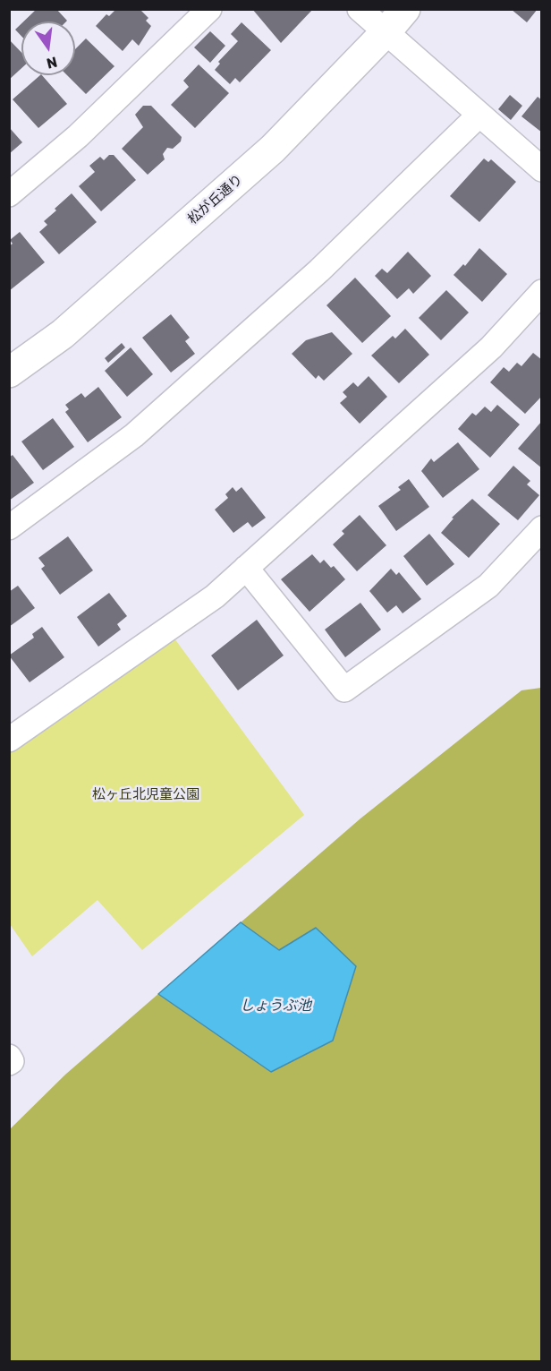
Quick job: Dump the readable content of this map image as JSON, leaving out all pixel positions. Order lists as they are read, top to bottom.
{
  "streets": {
    "street": ["松が丘通り"]
  },
  "water": ["しょうぶ池"],
  "parks": ["松ヶ丘北児童公園"],
  "north": "bottom"
}
